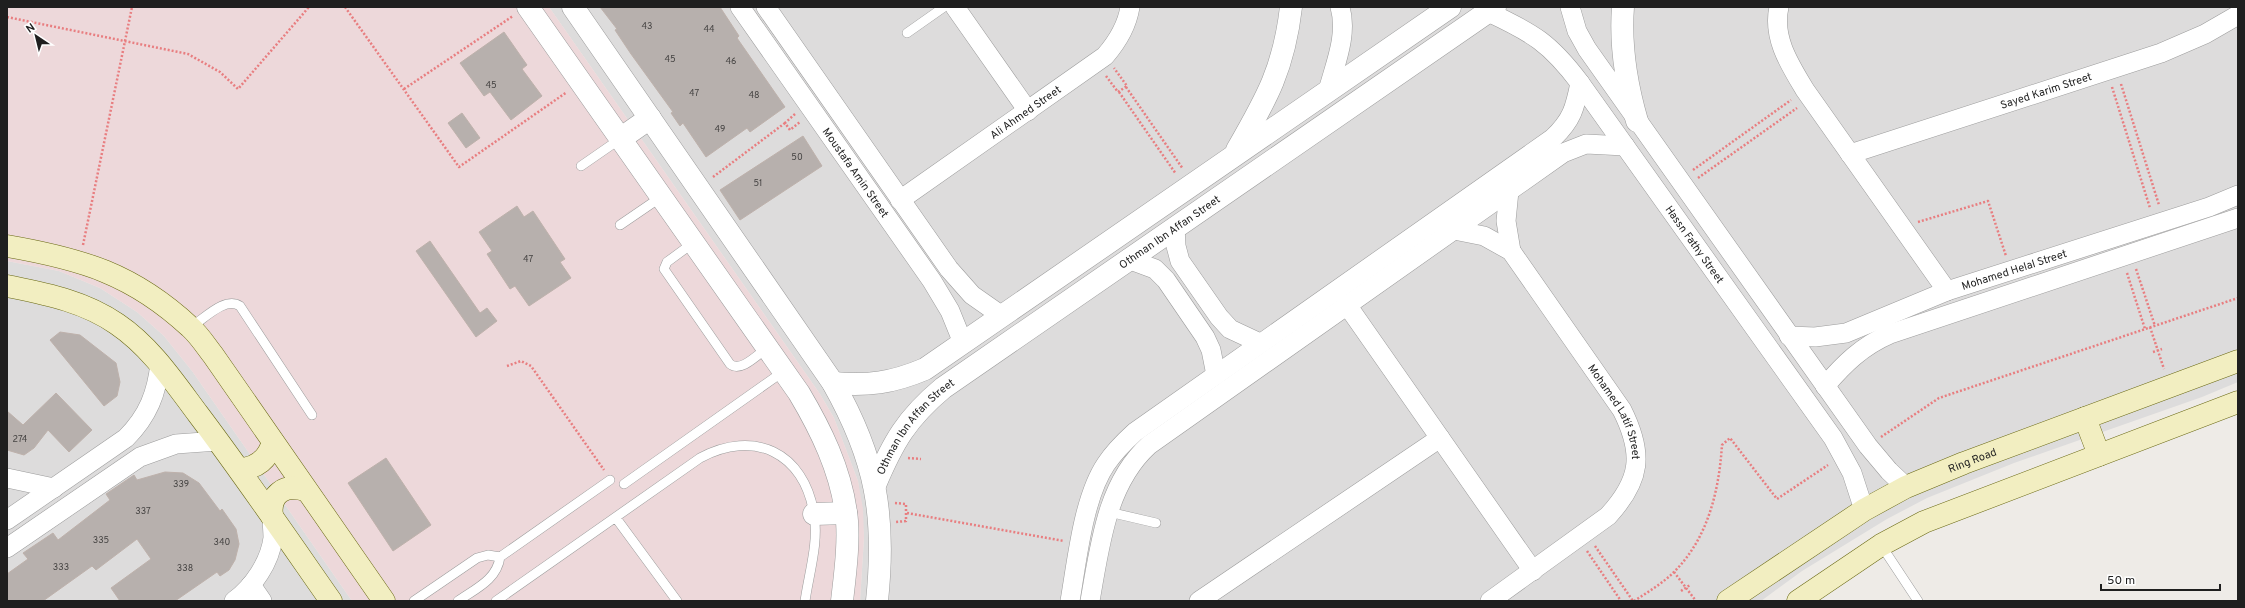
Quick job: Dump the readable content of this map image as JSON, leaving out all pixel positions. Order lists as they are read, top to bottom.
{
  "streets": {
    "main road": ["Ring Road"],
    "street": [
      "Sayed Karim Street",
      "Ali Ahmed Street",
      "Moustafa Amin Street",
      "Othman Ibn Affan Street",
      "Hassn Fathy Street",
      "Mohamed Helal Street",
      "Mohamed Latif Street"
    ]
  },
  "crossings": [
    ["Ali Ahmed Street", "Moustafa Amin Street"],
    ["Othman Ibn Affan Street", "Hassn Fathy Street"],
    ["Hassn Fathy Street", "Ring Road"]
  ],
  "house_numbers": [
    "43",
    "44",
    "45",
    "46",
    "45",
    "47",
    "48",
    "49",
    "50",
    "51",
    "47",
    "274",
    "339",
    "337",
    "335",
    "340",
    "333",
    "338"
  ],
  "scale_bar": "50 m",
  "north": "top left"
}
